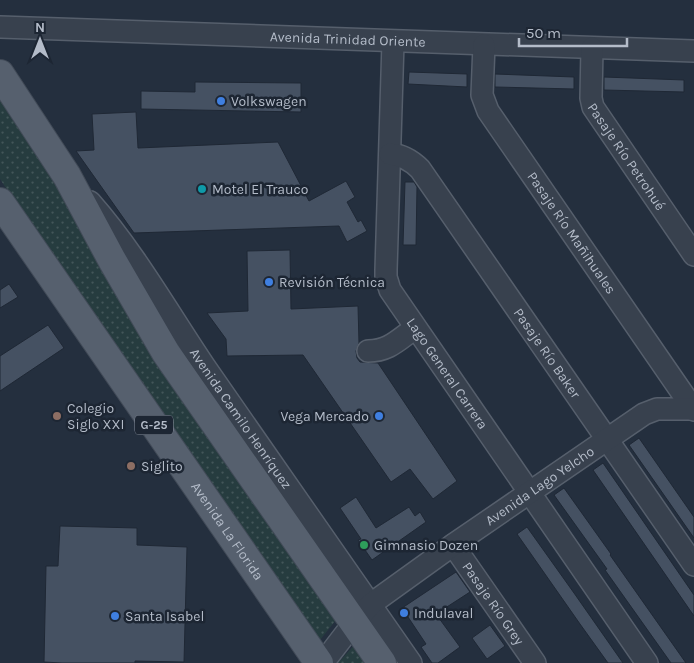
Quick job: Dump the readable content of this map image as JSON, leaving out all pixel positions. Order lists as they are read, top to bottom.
{
  "streets": {
    "main road": ["Avenida Camilo Henríquez", "G-25", "Avenida La Florida"],
    "street": [
      "Avenida Trinidad Oriente",
      "Pasaje Río Petrohué",
      "Pasaje Río Mañihuales",
      "Pasaje Río Baker",
      "Lago General Carrera",
      "Avenida Lago Yelcho",
      "Pasaje Río Grey"
    ]
  },
  "crossings": [
    ["Avenida Trinidad Oriente", "Pasaje Río Petrohué"],
    ["Avenida Trinidad Oriente", "Pasaje Río Mañihuales"],
    ["Avenida Trinidad Oriente", "Lago General Carrera"],
    ["Pasaje Río Mañihuales", "Avenida Lago Yelcho"],
    ["Pasaje Río Baker", "Lago General Carrera"],
    ["Pasaje Río Baker", "Avenida Lago Yelcho"],
    ["Lago General Carrera", "Avenida Lago Yelcho"],
    ["Avenida Camilo Henríquez", "Avenida Lago Yelcho"],
    ["Avenida Lago Yelcho", "Pasaje Río Grey"]
  ],
  "places": [
    "Volkswagen",
    "Motel El Trauco",
    "Revisión Técnica",
    "Colegio Siglo XXI",
    "Vega Mercado",
    "Siglito",
    "Gimnasio Dozen",
    "Indulaval",
    "Santa Isabel"
  ],
  "scale_bar": "50 m",
  "north": "top"
}
